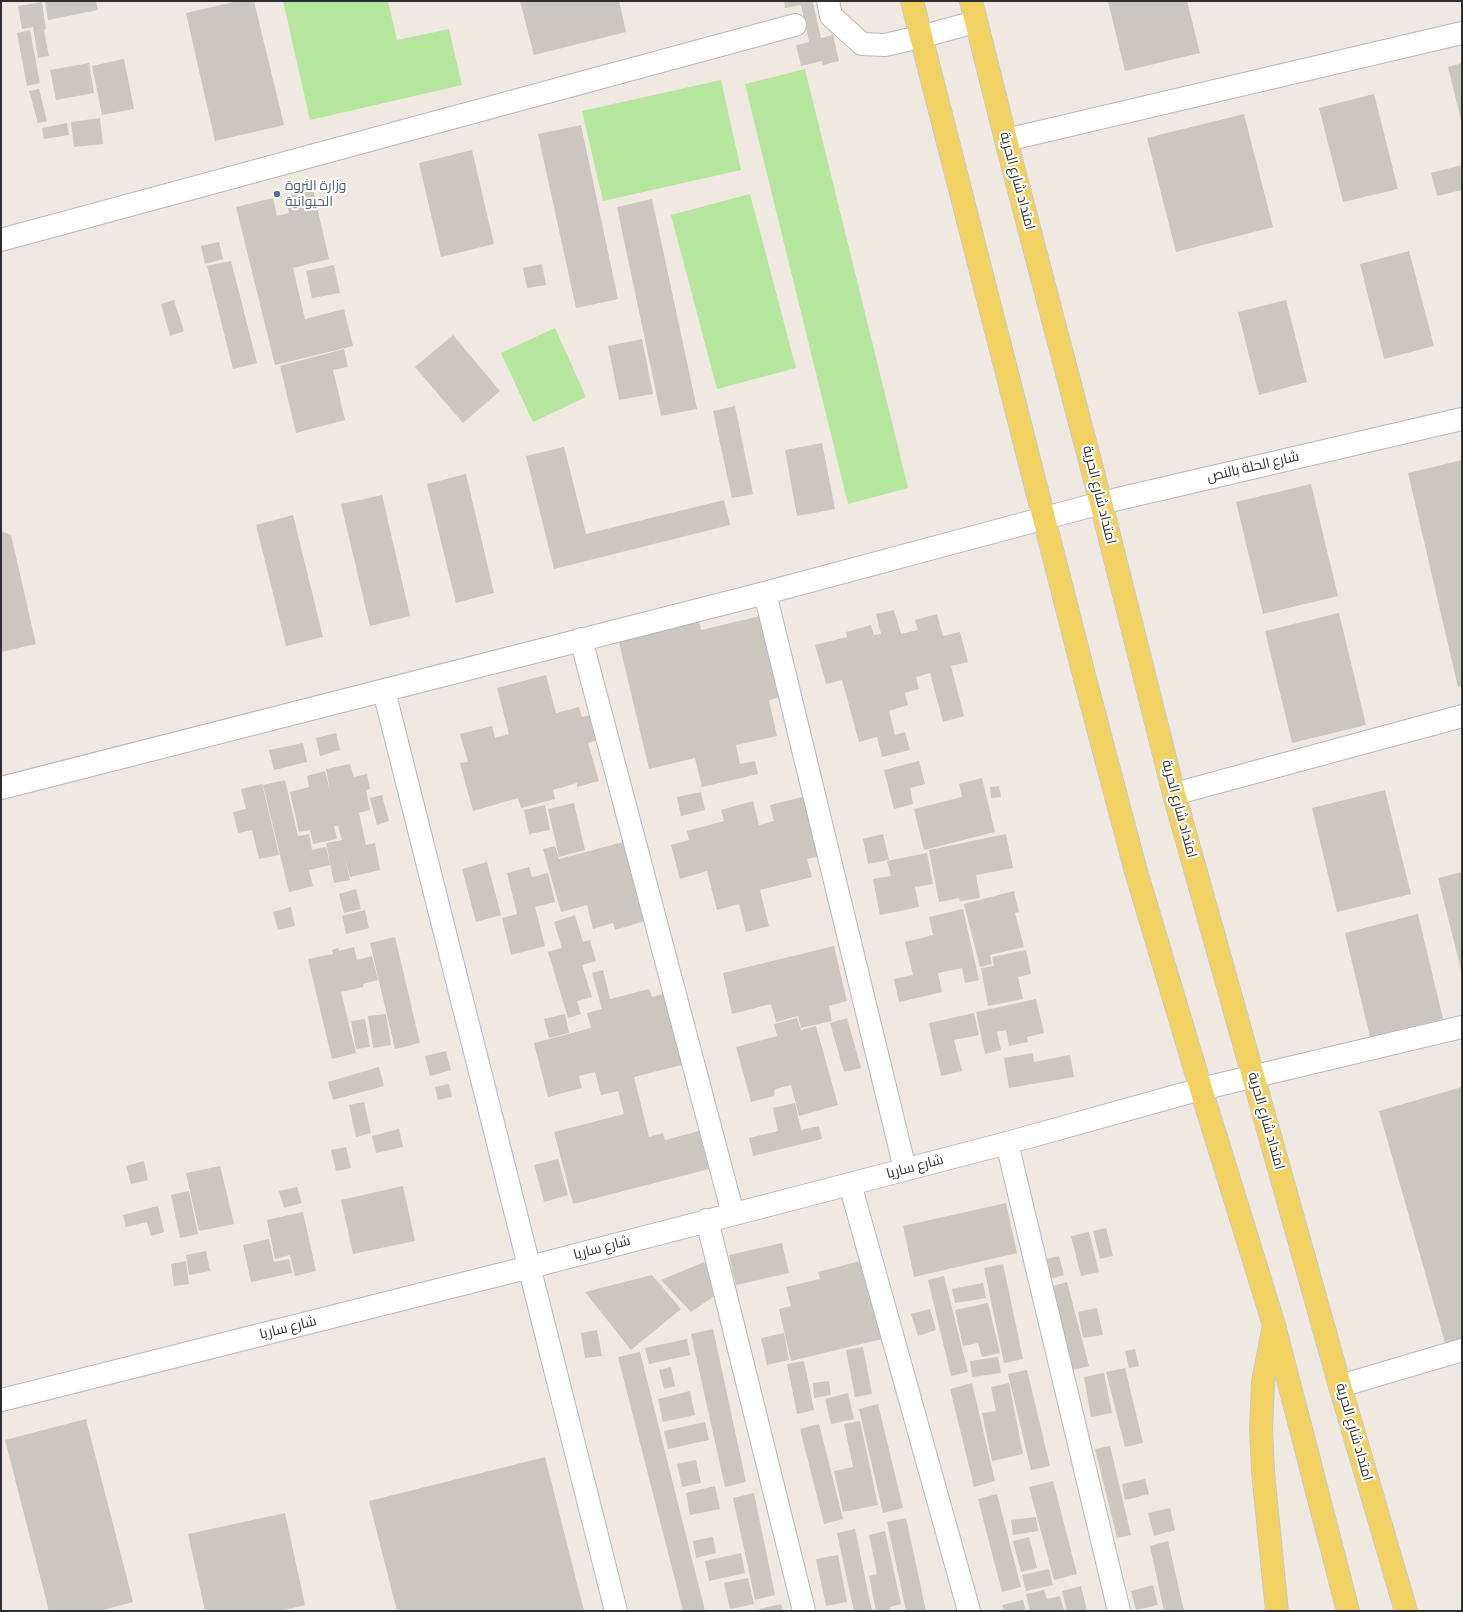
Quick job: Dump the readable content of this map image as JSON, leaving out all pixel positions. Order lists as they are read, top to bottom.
{
  "streets": {
    "main road": ["امتداد شارع الحرية"],
    "street": ["شارع الحلة بالنص", "شارع ساريا"]
  },
  "crossings": [
    ["امتداد شارع الحرية", "شارع الحلة بالنص"],
    ["امتداد شارع الحرية", "شارع ساريا"]
  ],
  "places": ["وزارة الثروة الحيوانية"]
}
